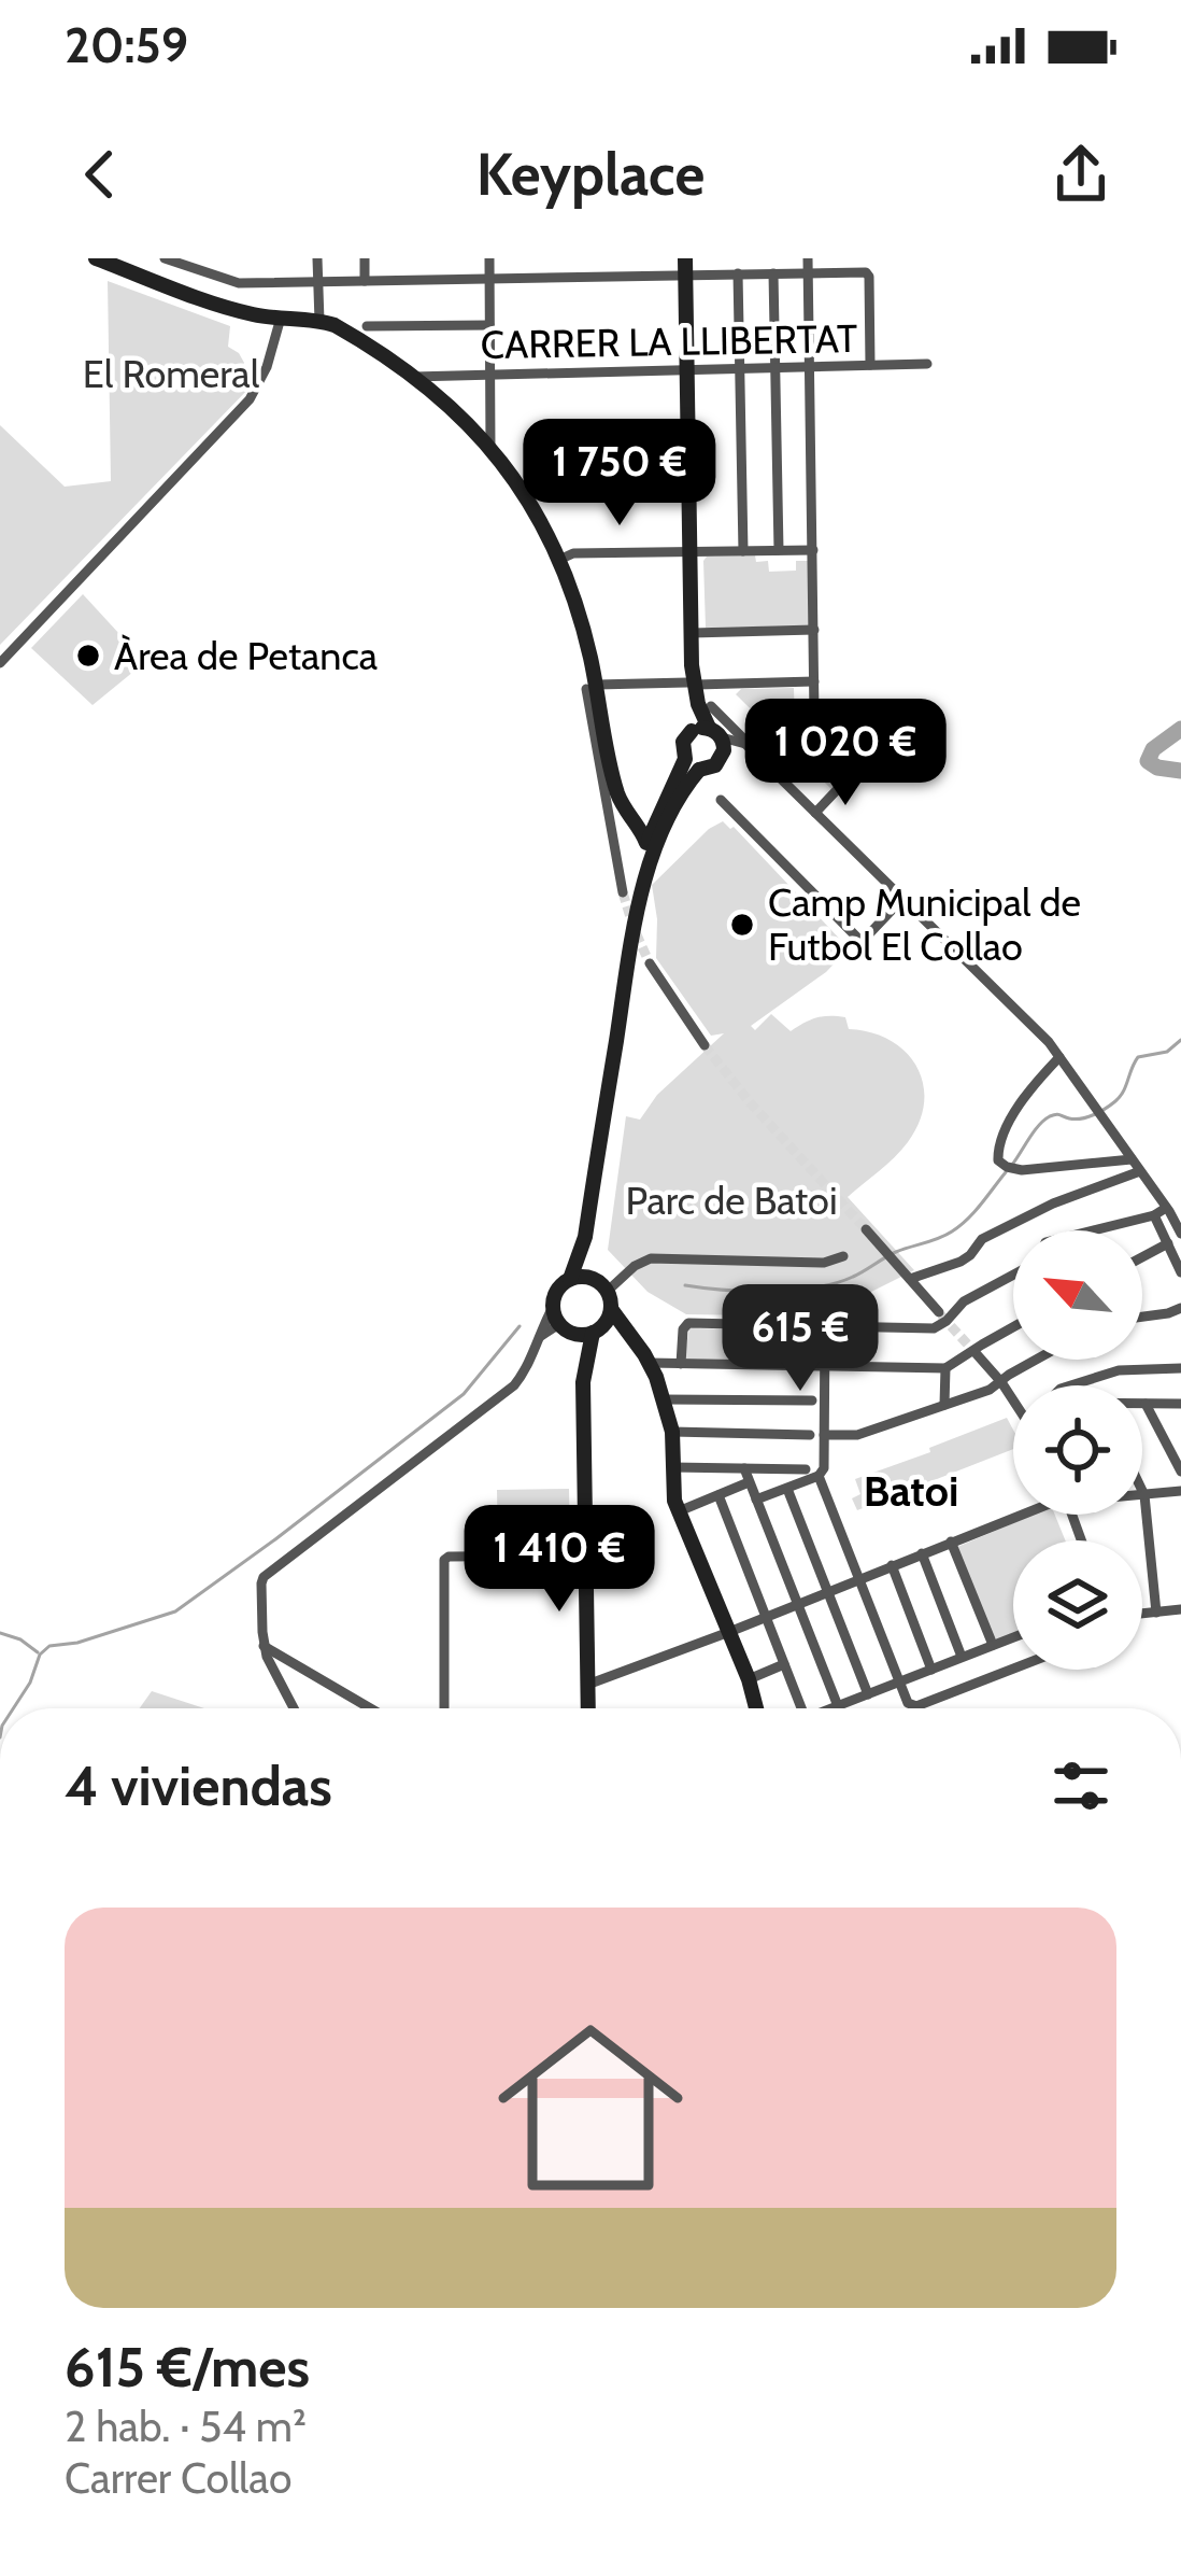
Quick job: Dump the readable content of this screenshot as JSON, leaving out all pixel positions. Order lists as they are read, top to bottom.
{
  "streets": {
    "street": ["CARRER LA LLIBERTAT"]
  },
  "districts": ["Batoi"],
  "parks": ["El Romeral", "Parc de Batoi"],
  "places": ["Àrea de Petanca", "Camp Municipal de Futbol El Collao"],
  "north": "top left",
  "page": {
    "status": "20:59",
    "header": "Keyplace",
    "price": [
      "1 750 €",
      "1 020 €",
      "615 €",
      "1 410 €"
    ],
    "heading": "4 viviendas",
    "list": [
      {
        "name": "615 €/mes",
        "note": "2 hab. · 54 m² · Carrer Collao"
      }
    ]
  }
}
